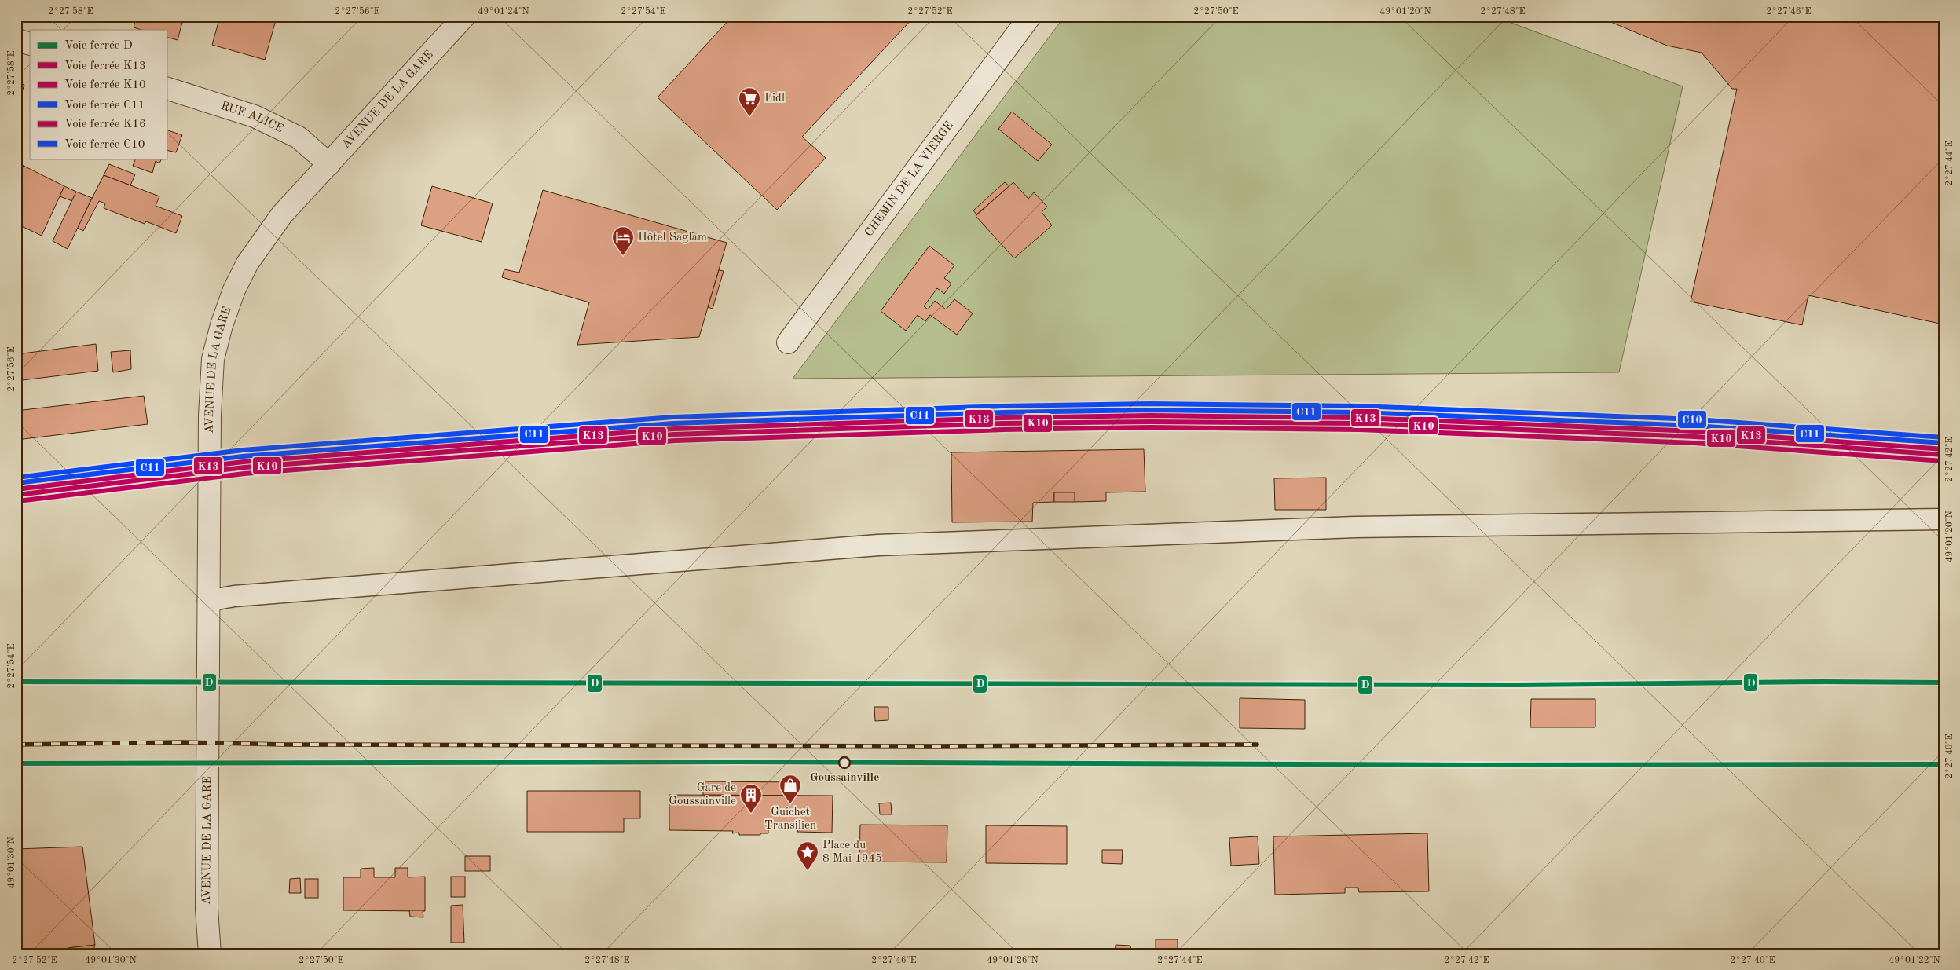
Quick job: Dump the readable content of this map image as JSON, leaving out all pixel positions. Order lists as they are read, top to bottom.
{
  "streets": {
    "street": ["AVENUE DE LA GARE", "RUE ALICE", "CHEMIN DE LA VIERGE"]
  },
  "crossings": [
    ["AVENUE DE LA GARE", "RUE ALICE"]
  ],
  "places": {
    "supermarket": ["Lidl"],
    "hotel": ["Hôtel Saglam"],
    "other": ["Goussainville"],
    "shop": ["Guichet Transilien"],
    "building": ["Gare de Goussainville"],
    "place": ["Place du 8 Mai 1945"]
  },
  "lines": [
    "rail line C10",
    "rail line C11",
    "rail line K13",
    "rail line K10",
    "rail line K16",
    "rail line D"
  ],
  "legend": [
    "Voie ferrée D",
    "Voie ferrée K13",
    "Voie ferrée K10",
    "Voie ferrée C11",
    "Voie ferrée K16",
    "Voie ferrée C10"
  ],
  "coordinates": [
    "2°27'58\"E",
    "2°27'56\"E",
    "49°01'24\"N",
    "2°27'54\"E",
    "2°27'52\"E",
    "2°27'50\"E",
    "49°01'20\"N",
    "2°27'48\"E",
    "2°27'46\"E",
    "2°27'44\"E",
    "2°27'42\"E",
    "2°27'40\"E",
    "49°01'30\"N",
    "49°01'26\"N",
    "49°01'22\"N"
  ]
}
